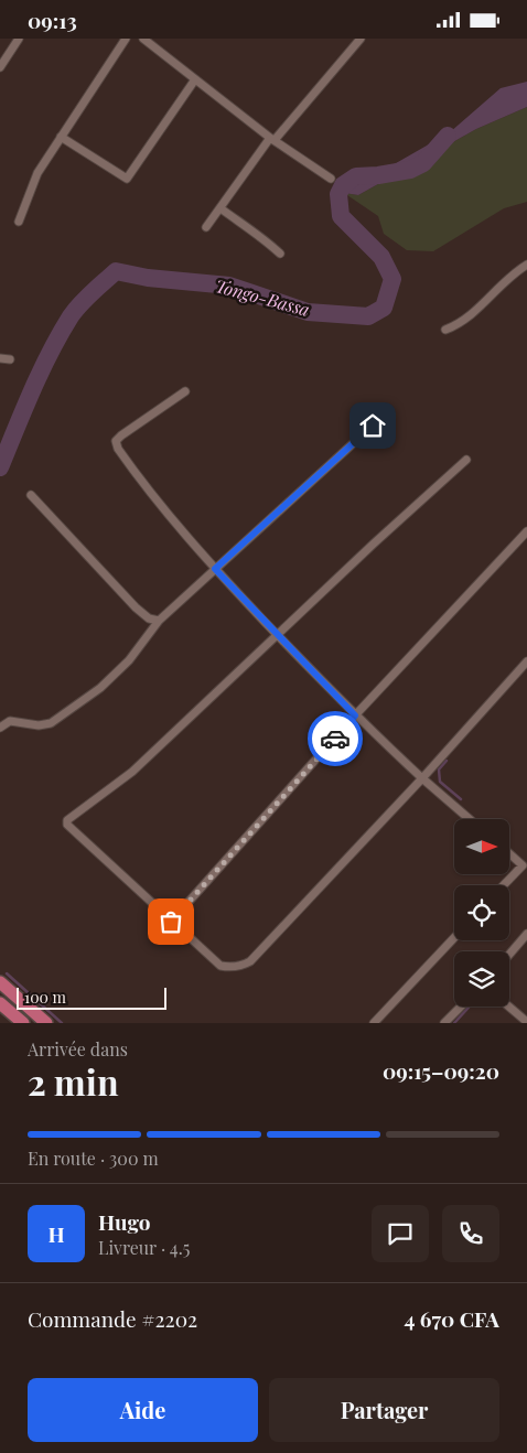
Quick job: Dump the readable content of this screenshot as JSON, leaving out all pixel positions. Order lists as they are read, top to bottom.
{
  "water": ["Tongo-Bassa"],
  "scale_bar": "100 m",
  "north": "right",
  "page": {
    "status": "09:13",
    "scale": "100 m",
    "heading": ["2 min", "Arrivée dans", "09:15–09:20"],
    "panel": [
      "Hugo",
      "Livreur · 4.5",
      "Commande #2202",
      "4 670 CFA"
    ],
    "bar": "En route · 300 m",
    "round": "H",
    "buttons": ["Aide", "Partager"]
  }
}
